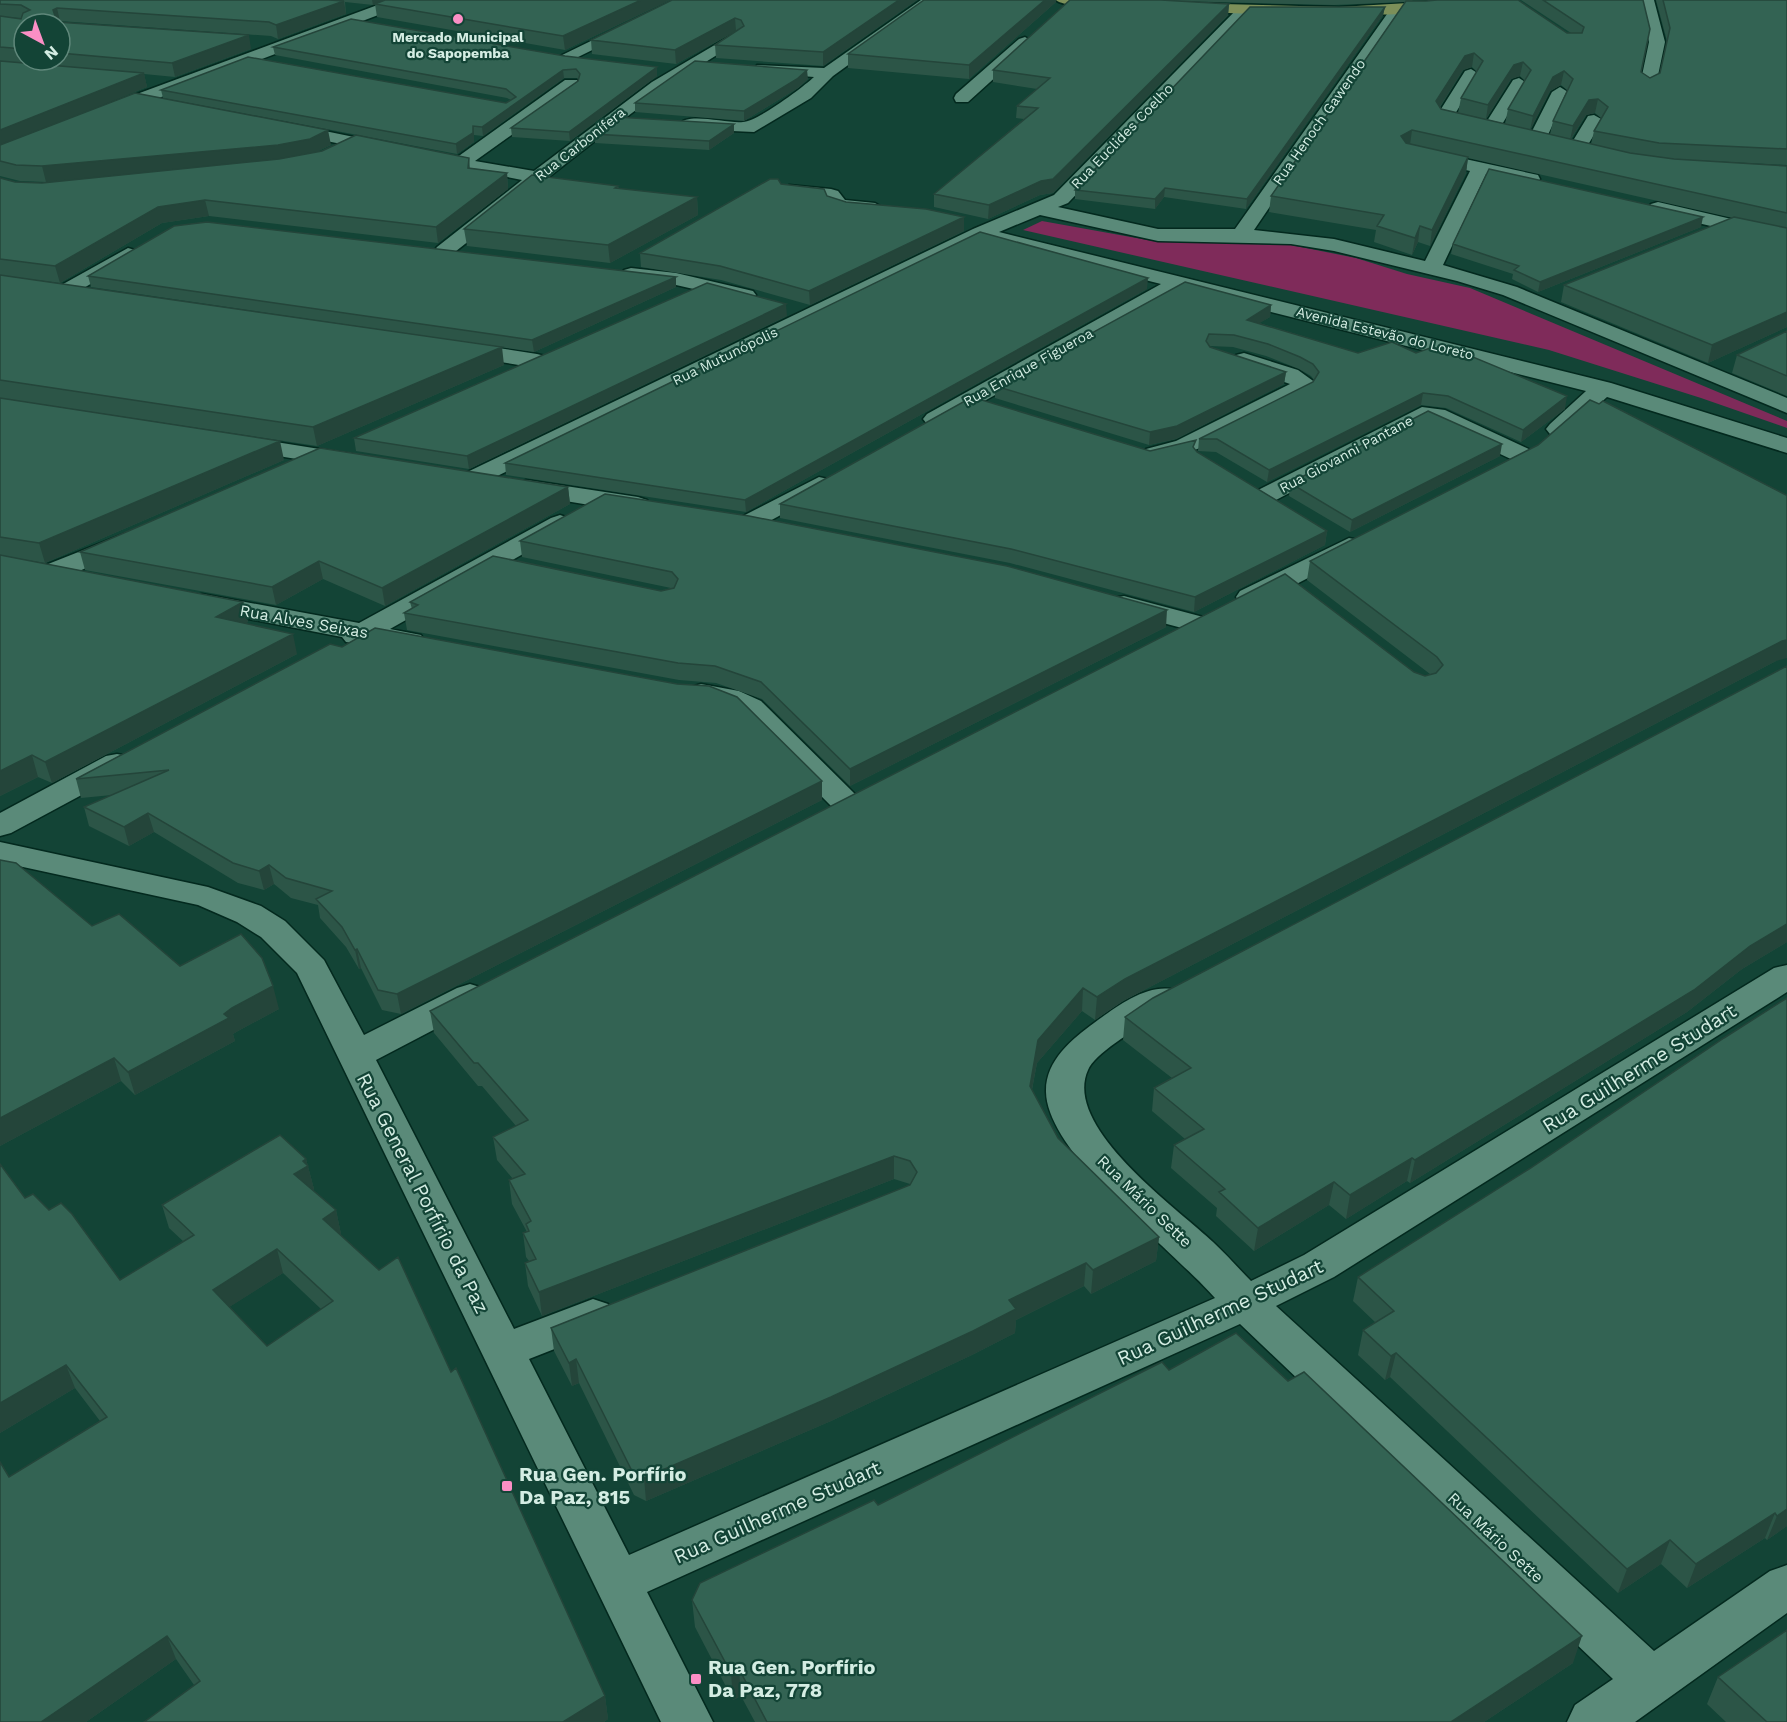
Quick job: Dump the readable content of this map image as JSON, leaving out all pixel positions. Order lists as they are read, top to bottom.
{
  "streets": {
    "street": [
      "Rua Henoch Gawendo",
      "Rua Euclides Coelho",
      "Rua Carbonífera",
      "Avenida Estevão do Loreto",
      "Rua Mutunópolis",
      "Rua Enrique Figueroa",
      "Rua Giovanni Pantane",
      "Rua Alves Seixas",
      "Rua Guilherme Studart",
      "Rua General Porfírio da Paz",
      "Rua Mário Sette"
    ]
  },
  "crossings": [
    ["Rua Euclides Coelho", "Avenida Estevão do Loreto"],
    ["Rua Euclides Coelho", "Rua Mutunópolis"],
    ["Avenida Estevão do Loreto", "Rua Mutunópolis"],
    ["Avenida Estevão do Loreto", "Rua Enrique Figueroa"],
    ["Rua Guilherme Studart", "Rua General Porfírio da Paz"],
    ["Rua Guilherme Studart", "Rua Mário Sette"]
  ],
  "places": {
    "other": ["Mercado Municipal do Sapopemba"],
    "transit": ["Rua Gen. Porfírio Da Paz, 815", "Rua Gen. Porfírio Da Paz, 778"]
  },
  "north": "bottom right"
}
